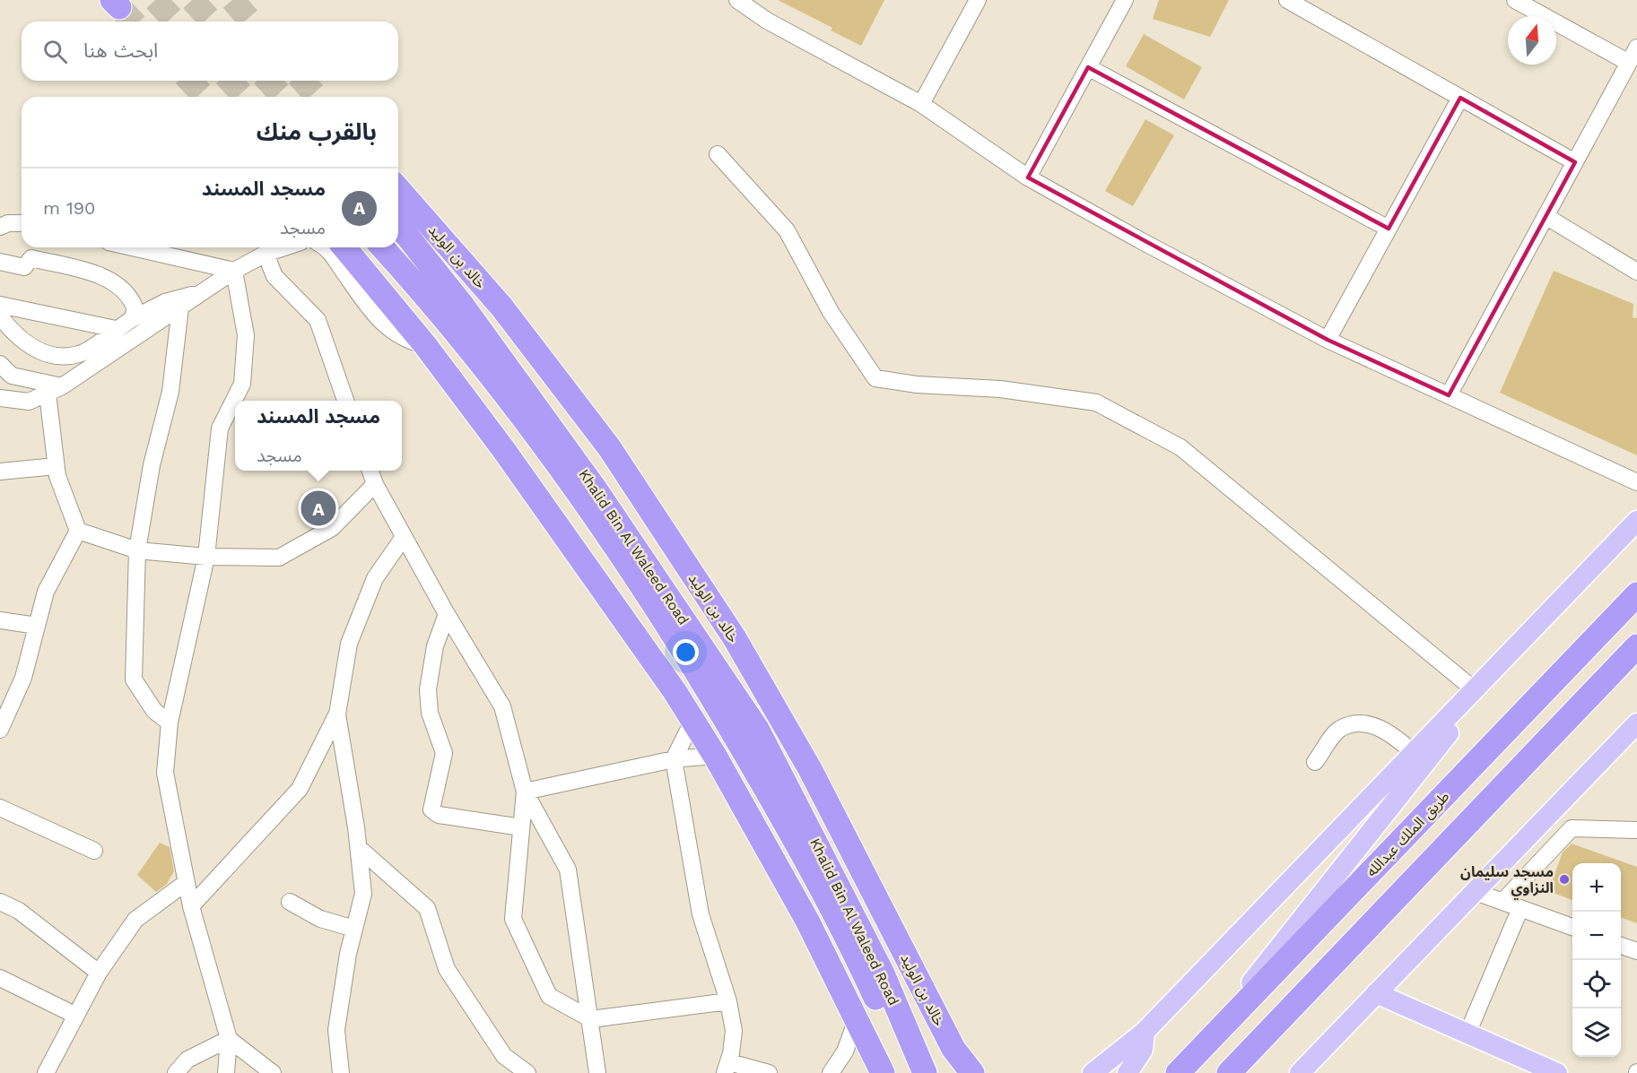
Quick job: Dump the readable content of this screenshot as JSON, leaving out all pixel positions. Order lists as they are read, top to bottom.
{
  "streets": {
    "highway": ["خالد بن الوليد", "Khalid Bin Al Waleed Road", "طريق الملك عبدالله"]
  },
  "places": ["مسجد سليمان النزاوي"],
  "north": "top",
  "page": {
    "search": "ابحث هنا",
    "heading": "بالقرب منك",
    "list": [
      {
        "mark": "A",
        "name": "مسجد المسند",
        "note": "مسجد",
        "value": "190 m"
      }
    ],
    "popup": ["مسجد المسند", "مسجد"],
    "pins": "A",
    "map_buttons": ["+", "−"]
  }
}
